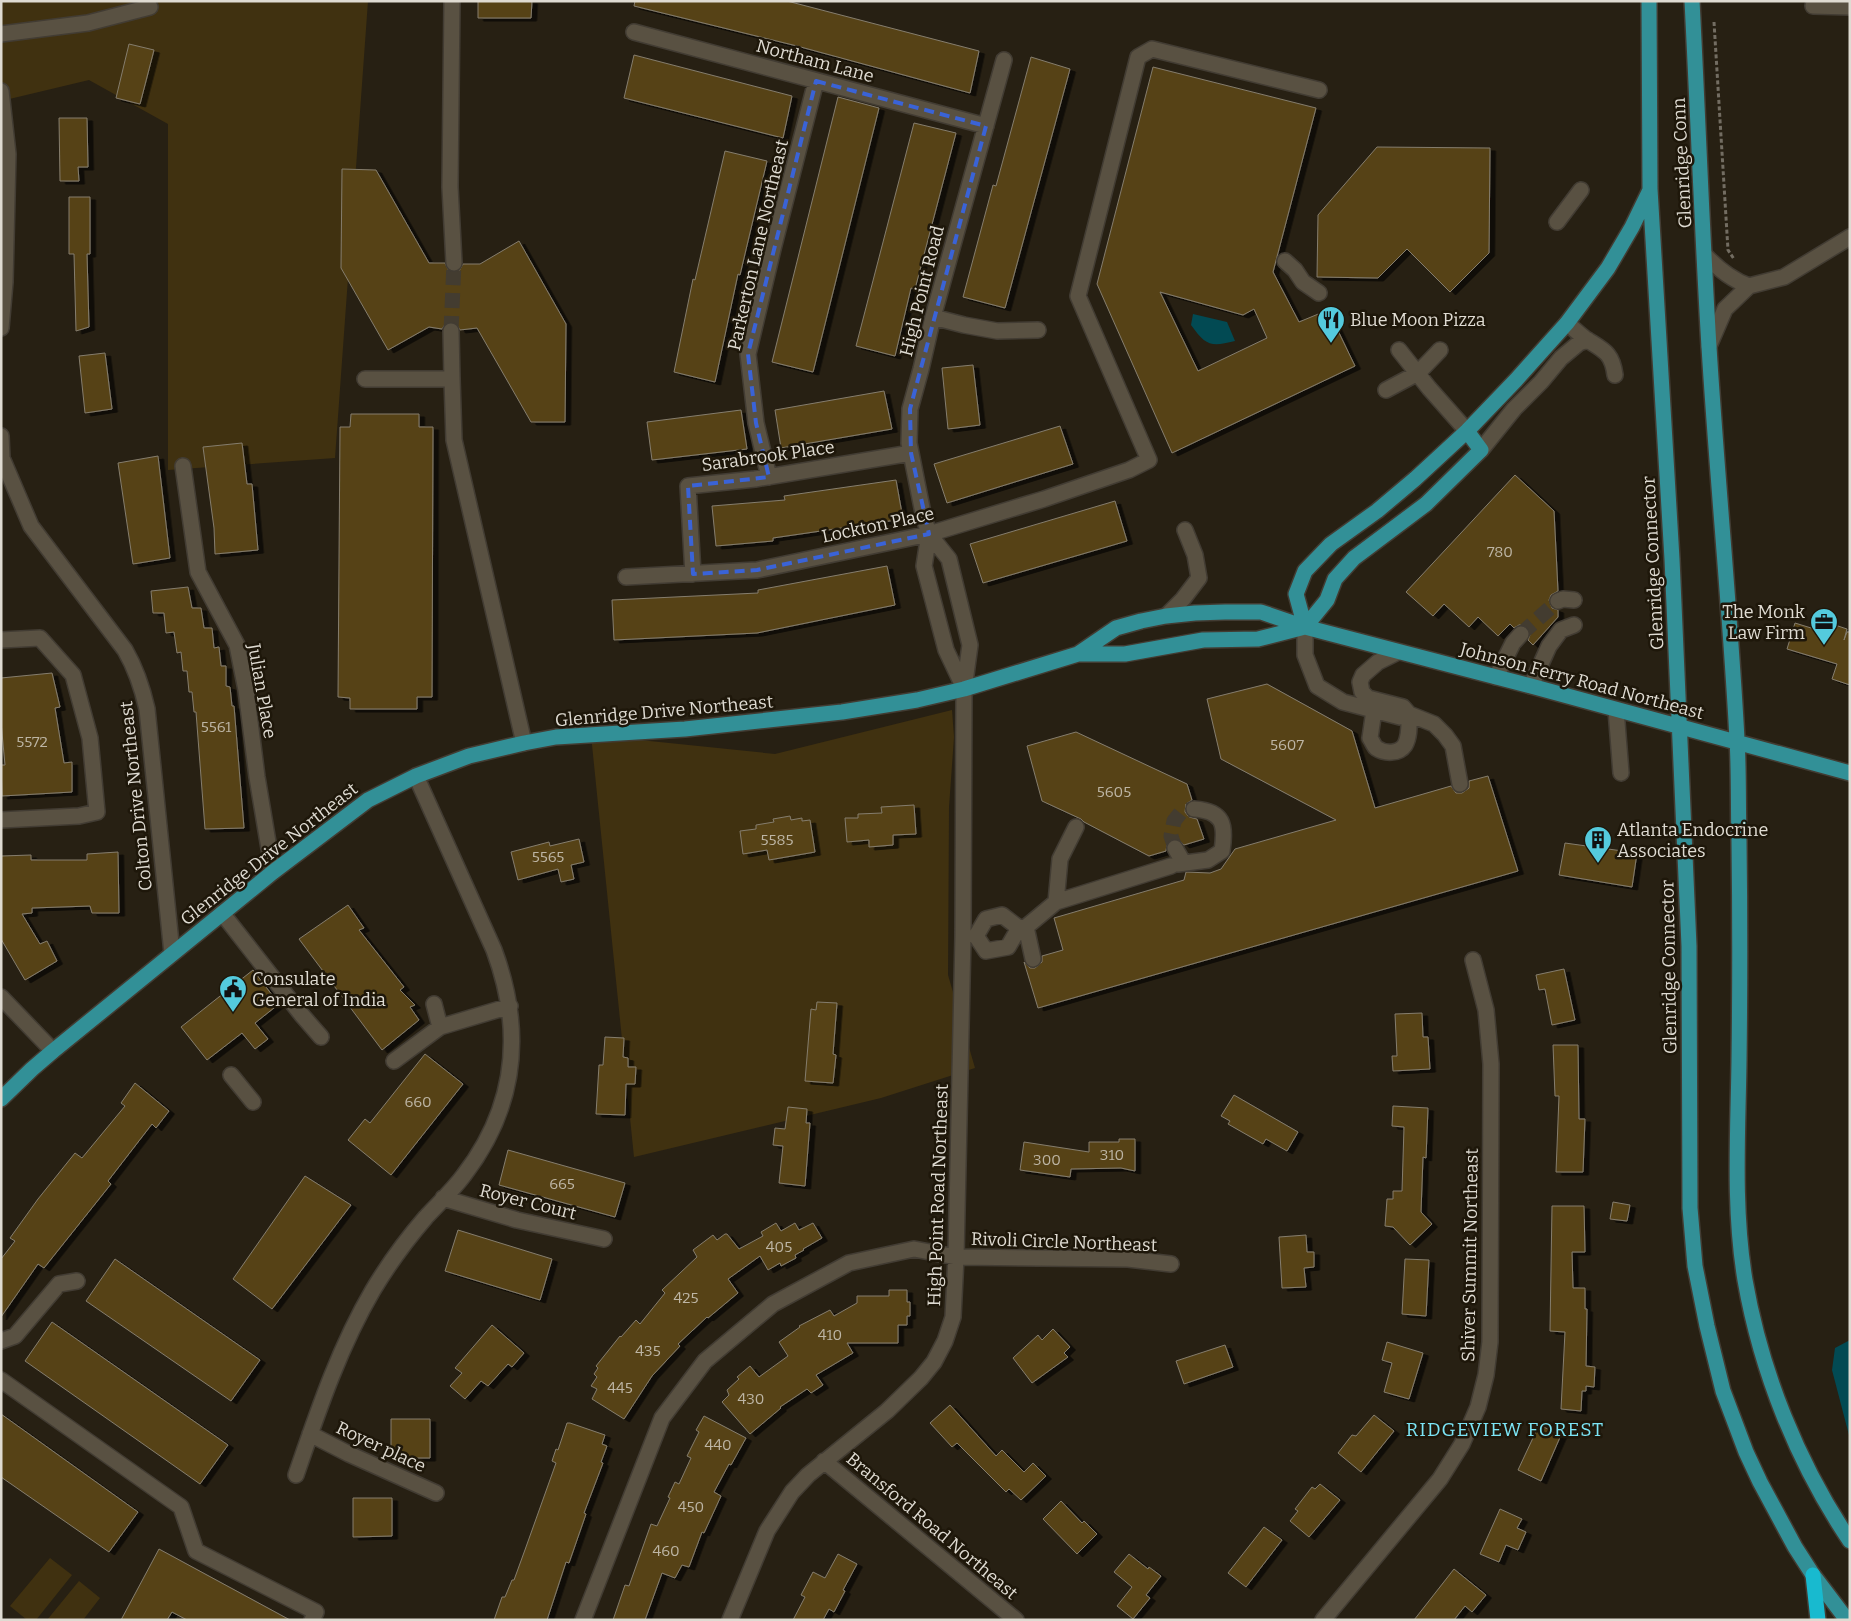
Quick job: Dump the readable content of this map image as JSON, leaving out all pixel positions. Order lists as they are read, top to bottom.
{
  "streets": {
    "main road": [
      "Glenridge Conn",
      "Glenridge Connector",
      "Johnson Ferry Road Northeast",
      "Glenridge Drive Northeast"
    ],
    "street": [
      "Northam Lane",
      "Parkerton Lane Northeast",
      "High Point Road",
      "Sarabrook Place",
      "Lockton Place",
      "Julian Place",
      "Colton Drive Northeast",
      "High Point Road Northeast",
      "Royer Court",
      "Rivoli Circle Northeast",
      "Shiver Summit Northeast",
      "Royer place",
      "Bransford Road Northeast"
    ]
  },
  "crossings": [
    ["Northam Lane", "Parkerton Lane Northeast"],
    ["Northam Lane", "High Point Road"],
    ["Parkerton Lane Northeast", "Sarabrook Place"],
    ["High Point Road", "Sarabrook Place"],
    ["High Point Road", "Lockton Place"],
    ["High Point Road", "Johnson Ferry Road Northeast"],
    ["High Point Road", "Glenridge Drive Northeast"],
    ["High Point Road", "High Point Road Northeast"],
    ["Sarabrook Place", "Lockton Place"],
    ["Glenridge Connector", "Johnson Ferry Road Northeast"],
    ["Johnson Ferry Road Northeast", "Glenridge Drive Northeast"],
    ["Johnson Ferry Road Northeast", "High Point Road Northeast"],
    ["Julian Place", "Glenridge Drive Northeast"],
    ["Glenridge Drive Northeast", "Colton Drive Northeast"],
    ["Glenridge Drive Northeast", "High Point Road Northeast"],
    ["High Point Road Northeast", "Rivoli Circle Northeast"],
    ["High Point Road Northeast", "Bransford Road Northeast"]
  ],
  "districts": ["RIDGEVIEW FOREST"],
  "places": {
    "restaurant": ["Blue Moon Pizza"],
    "office": ["The Monk Law Firm"],
    "building": ["Atlanta Endocrine Associates"],
    "public building": ["Consulate General of India"]
  },
  "house_numbers": [
    "780",
    "5561",
    "5572",
    "5607",
    "5605",
    "5585",
    "5565",
    "660",
    "310",
    "300",
    "665",
    "405",
    "425",
    "410",
    "435",
    "445",
    "430",
    "440",
    "450",
    "460"
  ]
}
